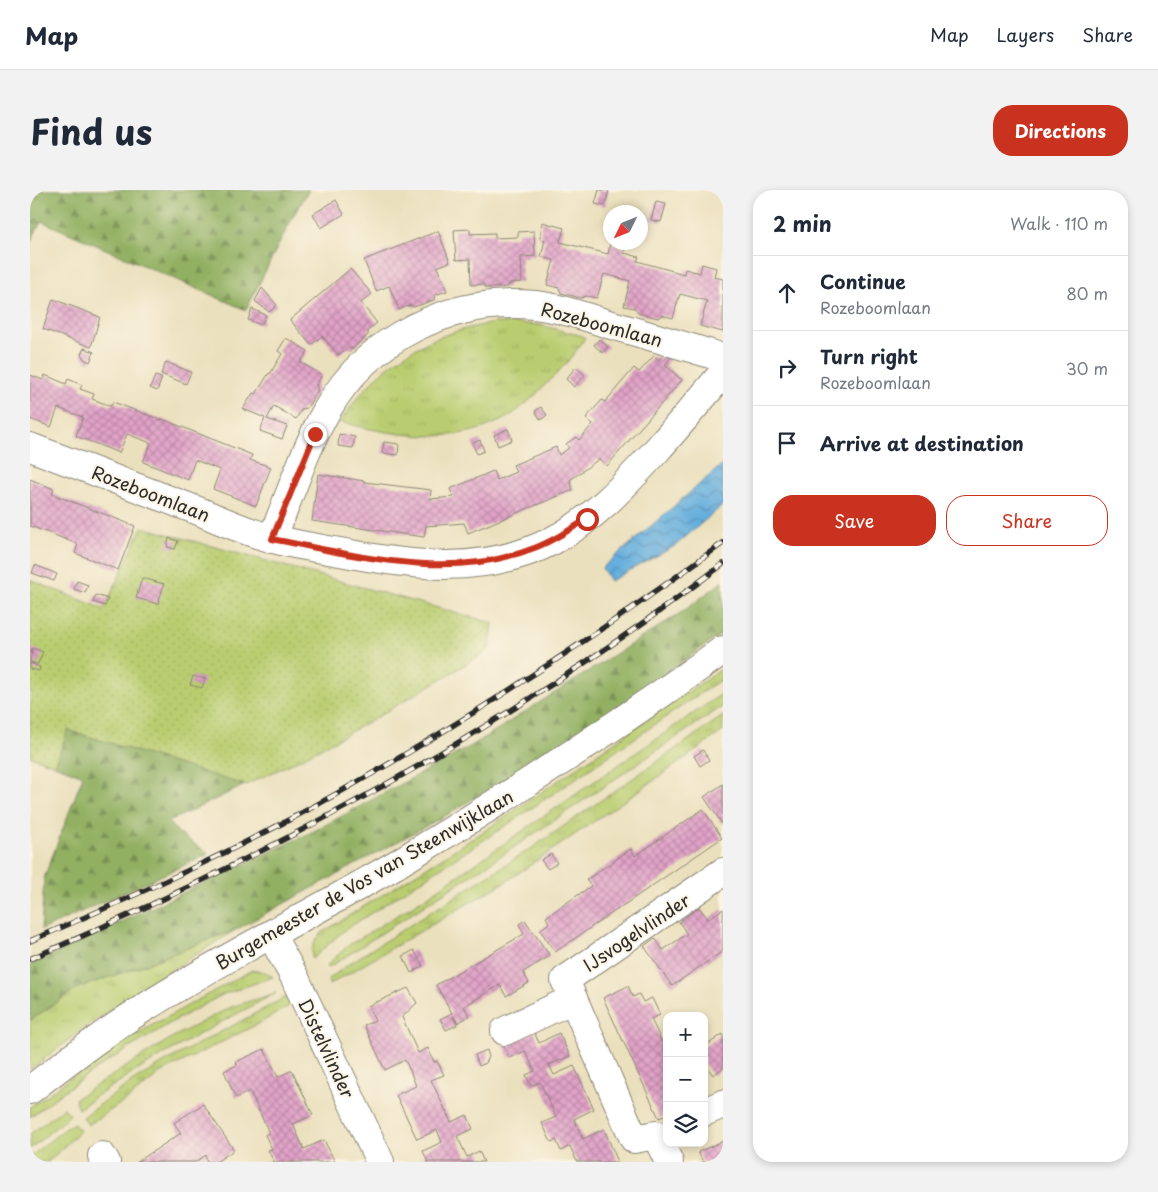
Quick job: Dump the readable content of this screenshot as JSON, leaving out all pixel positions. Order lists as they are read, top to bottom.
{
  "streets": {
    "street": [
      "Rozeboomlaan",
      "Burgemeester de Vos van Steenwijklaan",
      "IJsvogelvlinder",
      "Distelvlinder"
    ]
  },
  "crossings": [
    ["Burgemeester de Vos van Steenwijklaan", "Distelvlinder"]
  ],
  "north": "bottom left",
  "page": {
    "header": "Map",
    "nav": ["Map", "Layers", "Share"],
    "title": "Find us",
    "buttons": [
      "Directions",
      ["Save", "Share"]
    ],
    "heading": ["2 min", "Walk · 110 m"],
    "list": [
      ["Continue", "Rozeboomlaan", "80 m"],
      ["Turn right", "Rozeboomlaan", "30 m"],
      "Arrive at destination"
    ],
    "map_buttons": ["+", "−"]
  }
}
